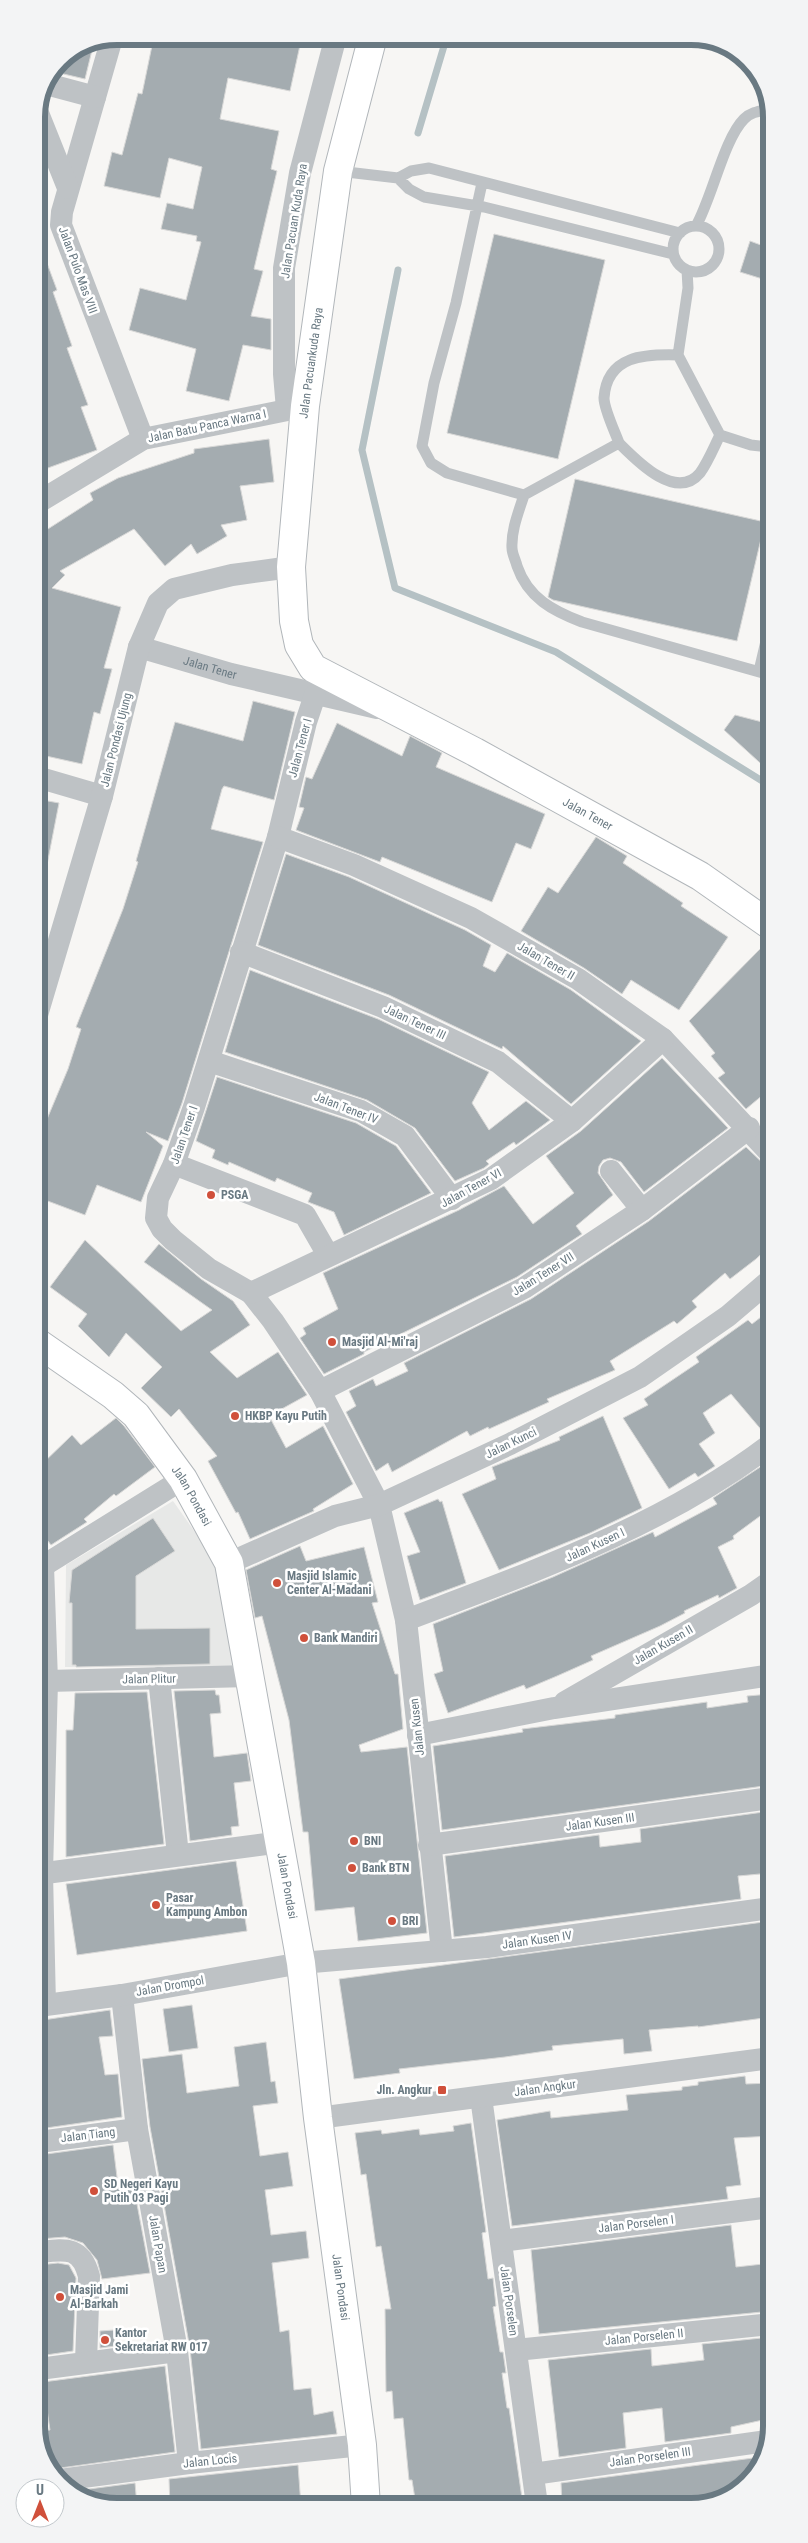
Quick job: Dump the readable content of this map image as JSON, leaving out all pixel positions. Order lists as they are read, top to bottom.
{
  "streets": {
    "street": [
      "Jalan Pacuan Kuda Raya",
      "Jalan Pulo Mas VIII",
      "Jalan Pacuankuda Raya",
      "Jalan Batu Panca Warna I",
      "Jalan Tener",
      "Jalan Pondasi Ujung",
      "Jalan Tener I",
      "Jalan Tener II",
      "Jalan Tener III",
      "Jalan Tener IV",
      "Jalan Tener VI",
      "Jalan Tener VII",
      "Jalan Kunci",
      "Jalan Pondasi",
      "Jalan Kusen I",
      "Jalan Kusen II",
      "Jalan Plitur",
      "Jalan Kusen",
      "Jalan Kusen III",
      "Jalan Kusen IV",
      "Jalan Drompol",
      "Jalan Angkur",
      "Jalan Tiang",
      "Jalan Porselen I",
      "Jalan Papan",
      "Jalan Porselen",
      "Jalan Porselen II",
      "Jalan Porselen III",
      "Jalan Locis"
    ]
  },
  "crossings": [
    ["Jalan Pacuan Kuda Raya", "Jalan Pacuankuda Raya"],
    ["Jalan Pulo Mas VIII", "Jalan Batu Panca Warna I"],
    ["Jalan Pacuankuda Raya", "Jalan Batu Panca Warna I"],
    ["Jalan Pacuankuda Raya", "Jalan Tener"],
    ["Jalan Pacuankuda Raya", "Jalan Pondasi Ujung"],
    ["Jalan Pacuankuda Raya", "Jalan Tener I"],
    ["Jalan Tener", "Jalan Pondasi Ujung"],
    ["Jalan Tener", "Jalan Tener I"],
    ["Jalan Tener I", "Jalan Tener II"],
    ["Jalan Tener I", "Jalan Tener III"],
    ["Jalan Tener I", "Jalan Tener IV"],
    ["Jalan Tener I", "Jalan Tener VI"],
    ["Jalan Tener I", "Jalan Tener VII"],
    ["Jalan Tener I", "Jalan Kunci"],
    ["Jalan Tener I", "Jalan Kusen"],
    ["Jalan Tener II", "Jalan Tener VI"],
    ["Jalan Tener II", "Jalan Tener VII"],
    ["Jalan Tener III", "Jalan Tener VI"],
    ["Jalan Tener IV", "Jalan Tener VI"],
    ["Jalan Kunci", "Jalan Pondasi"],
    ["Jalan Kunci", "Jalan Kusen"],
    ["Jalan Pondasi", "Jalan Plitur"],
    ["Jalan Pondasi", "Jalan Kusen IV"],
    ["Jalan Pondasi", "Jalan Drompol"],
    ["Jalan Pondasi", "Jalan Angkur"],
    ["Jalan Pondasi", "Jalan Locis"],
    ["Jalan Kusen I", "Jalan Kusen"],
    ["Jalan Kusen II", "Jalan Kusen"],
    ["Jalan Kusen", "Jalan Kusen III"],
    ["Jalan Kusen", "Jalan Kusen IV"],
    ["Jalan Kusen IV", "Jalan Drompol"],
    ["Jalan Drompol", "Jalan Papan"],
    ["Jalan Angkur", "Jalan Porselen"],
    ["Jalan Tiang", "Jalan Papan"],
    ["Jalan Porselen I", "Jalan Porselen"],
    ["Jalan Papan", "Jalan Locis"],
    ["Jalan Porselen", "Jalan Porselen II"],
    ["Jalan Porselen", "Jalan Porselen III"]
  ],
  "places": {
    "other": [
      "PSGA",
      "Masjid Al-Mi'raj",
      "HKBP Kayu Putih",
      "Masjid Islamic Center Al-Madani",
      "Bank Mandiri",
      "BNI",
      "Bank BTN",
      "Pasar Kampung Ambon",
      "BRI",
      "SD Negeri Kayu Putih 03 Pagi",
      "Masjid Jami Al-Barkah",
      "Kantor Sekretariat RW 017"
    ],
    "transit": ["Jln. Angkur"]
  },
  "north": "top"
}
